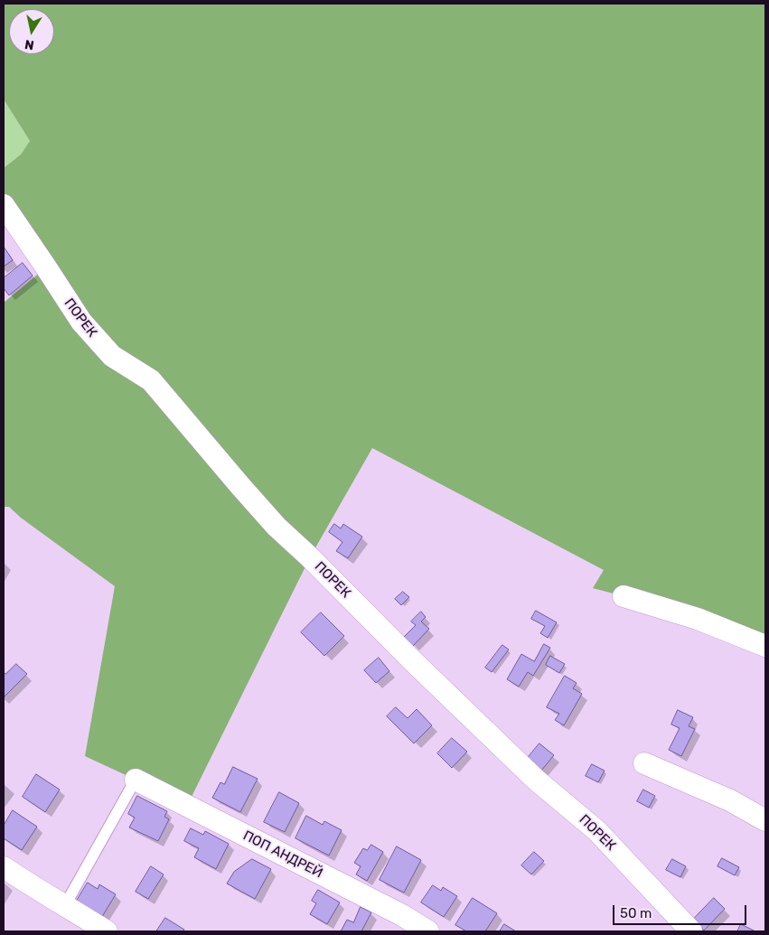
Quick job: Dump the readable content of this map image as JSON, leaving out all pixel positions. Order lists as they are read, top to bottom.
{
  "streets": {
    "street": ["ПОРЕК", "ПОП АНДРЕЙ"]
  },
  "scale_bar": "50 m",
  "north": "bottom"
}
